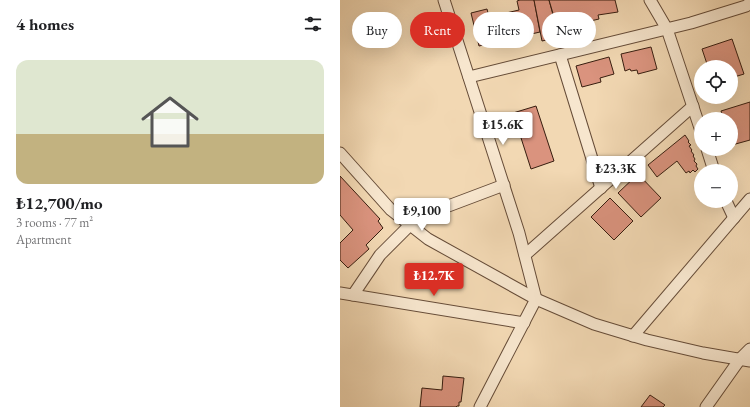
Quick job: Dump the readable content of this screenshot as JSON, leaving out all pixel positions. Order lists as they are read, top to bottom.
{
  "page": {
    "heading": "4 homes",
    "chip": [
      "Buy",
      "Rent",
      "Filters",
      "New"
    ],
    "list": [
      {
        "name": "₺12,700/mo",
        "note": "3 rooms · 77 m² · Apartment"
      }
    ],
    "map_buttons": ["+", "−"],
    "price": [
      "₺15.6K",
      "₺23.3K",
      "₺9,100",
      "₺12.7K"
    ]
  }
}
